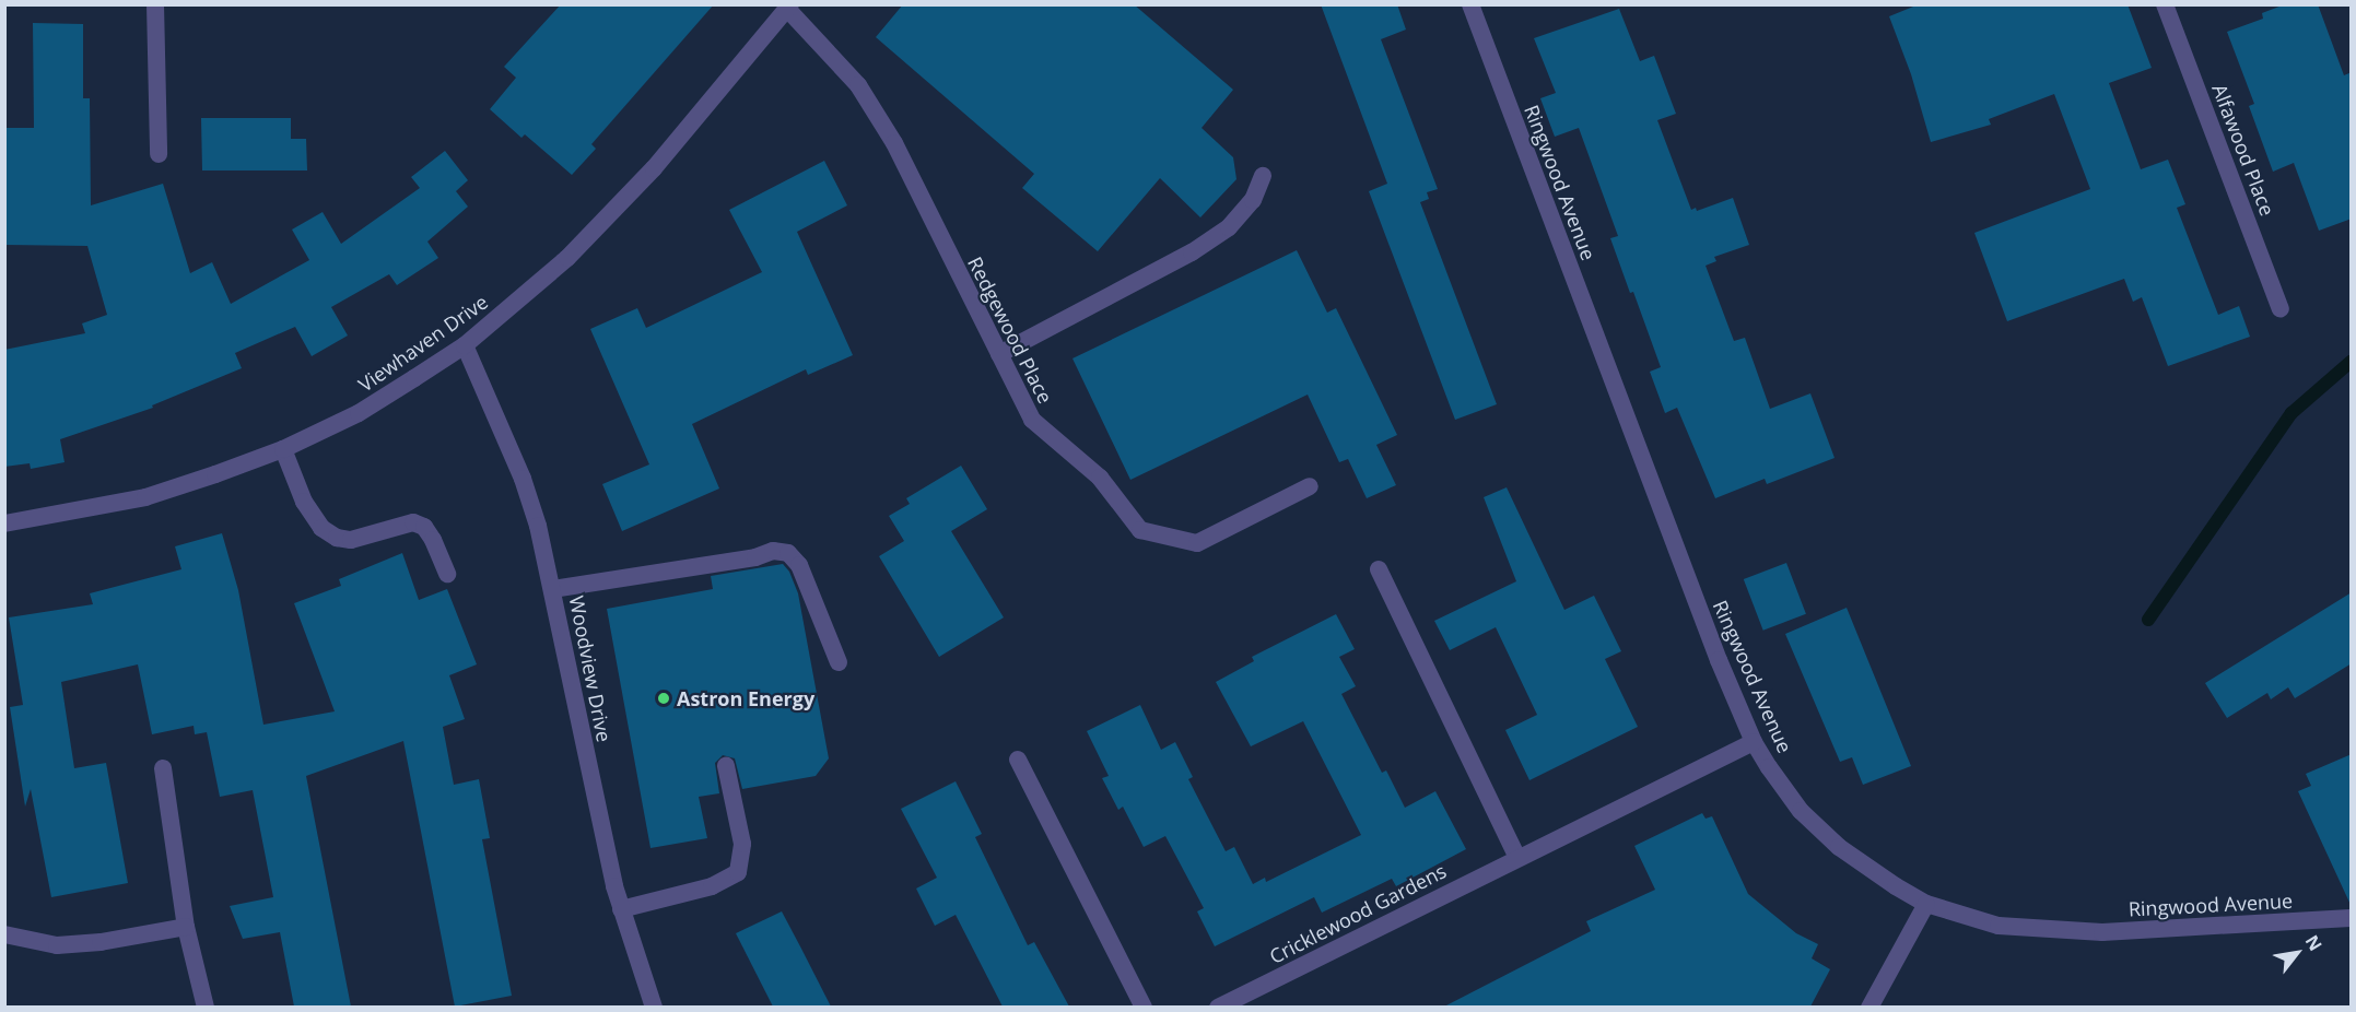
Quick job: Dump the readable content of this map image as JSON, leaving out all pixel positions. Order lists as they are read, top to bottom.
{
  "streets": {
    "street": [
      "Alfawood Place",
      "Ringwood Avenue",
      "Redgewood Place",
      "Viewhaven Drive",
      "Woodview Drive",
      "Cricklewood Gardens"
    ]
  },
  "crossings": [
    ["Ringwood Avenue", "Cricklewood Gardens"],
    ["Redgewood Place", "Viewhaven Drive"],
    ["Viewhaven Drive", "Woodview Drive"]
  ],
  "places": ["Astron Energy"],
  "north": "top right"
}
